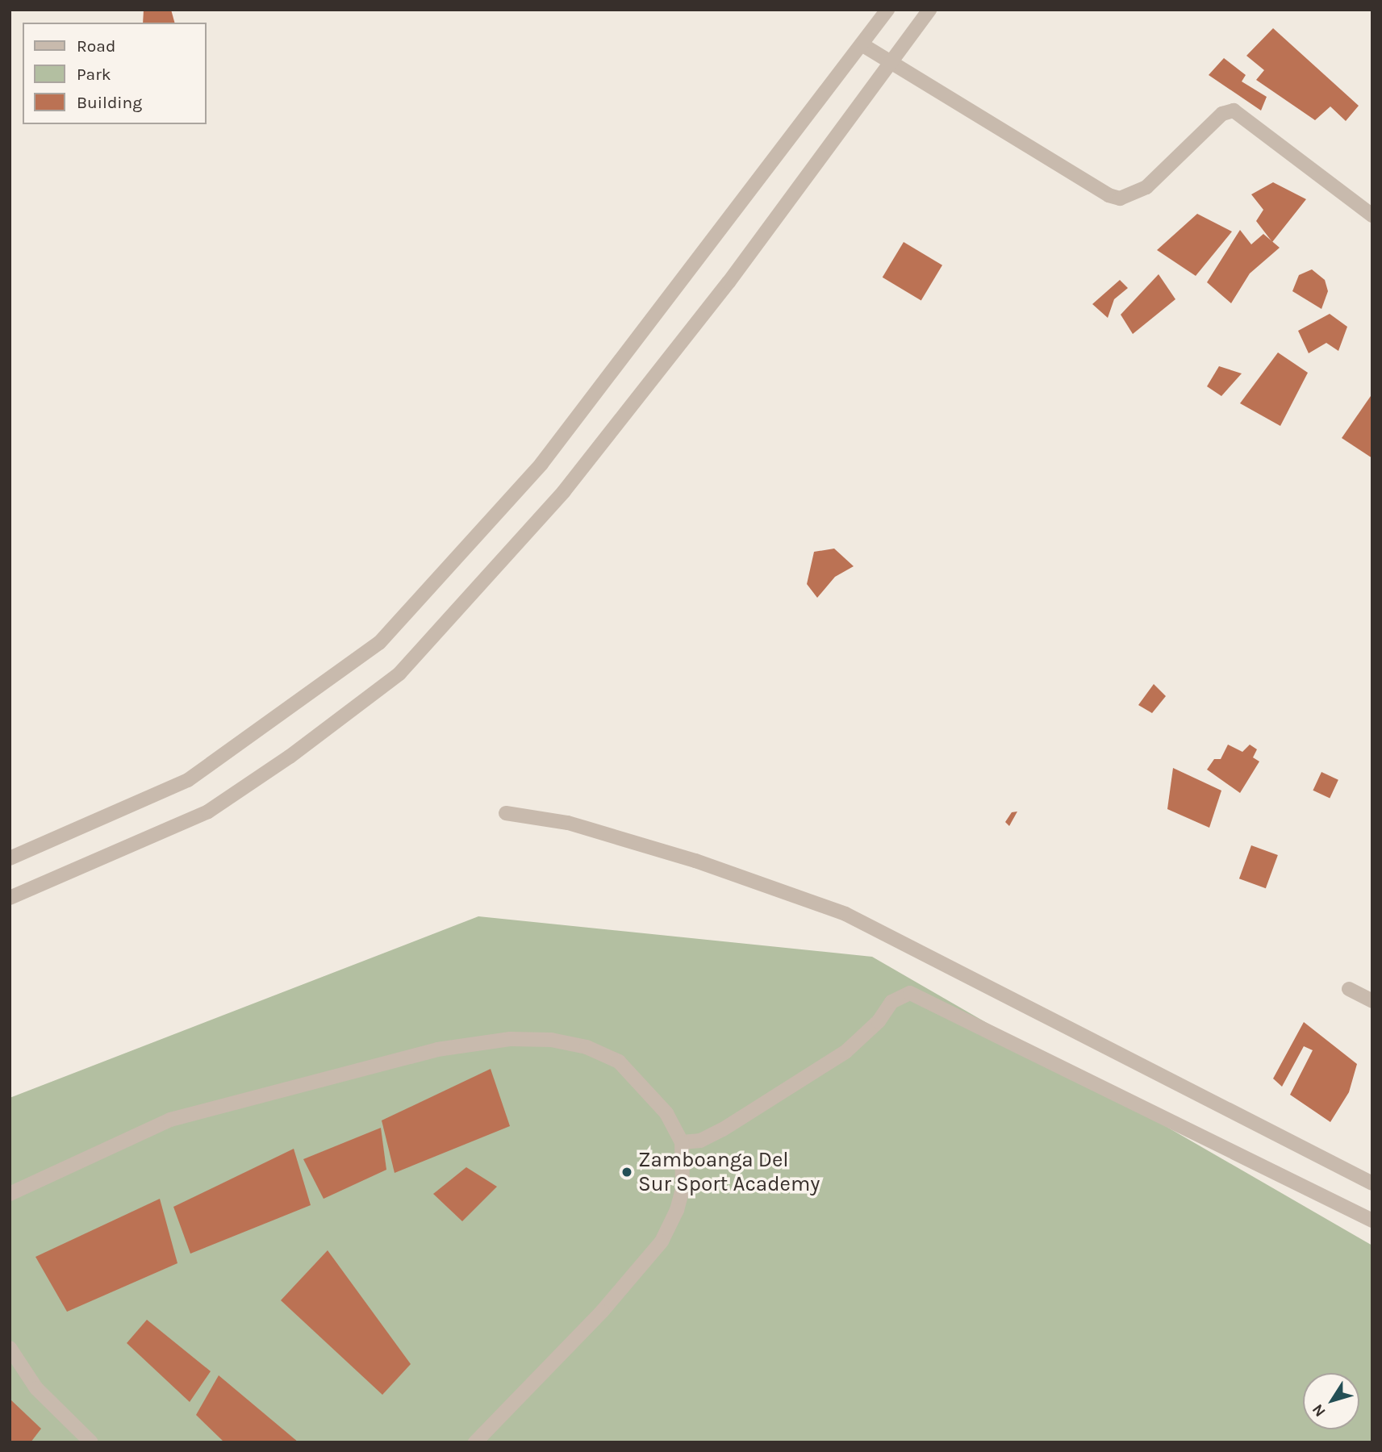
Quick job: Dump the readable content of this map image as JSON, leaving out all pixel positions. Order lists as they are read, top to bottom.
{
  "places": ["Zamboanga Del Sur Sport Academy"],
  "legend": ["Road", "Park", "Building"],
  "north": "bottom left"
}
